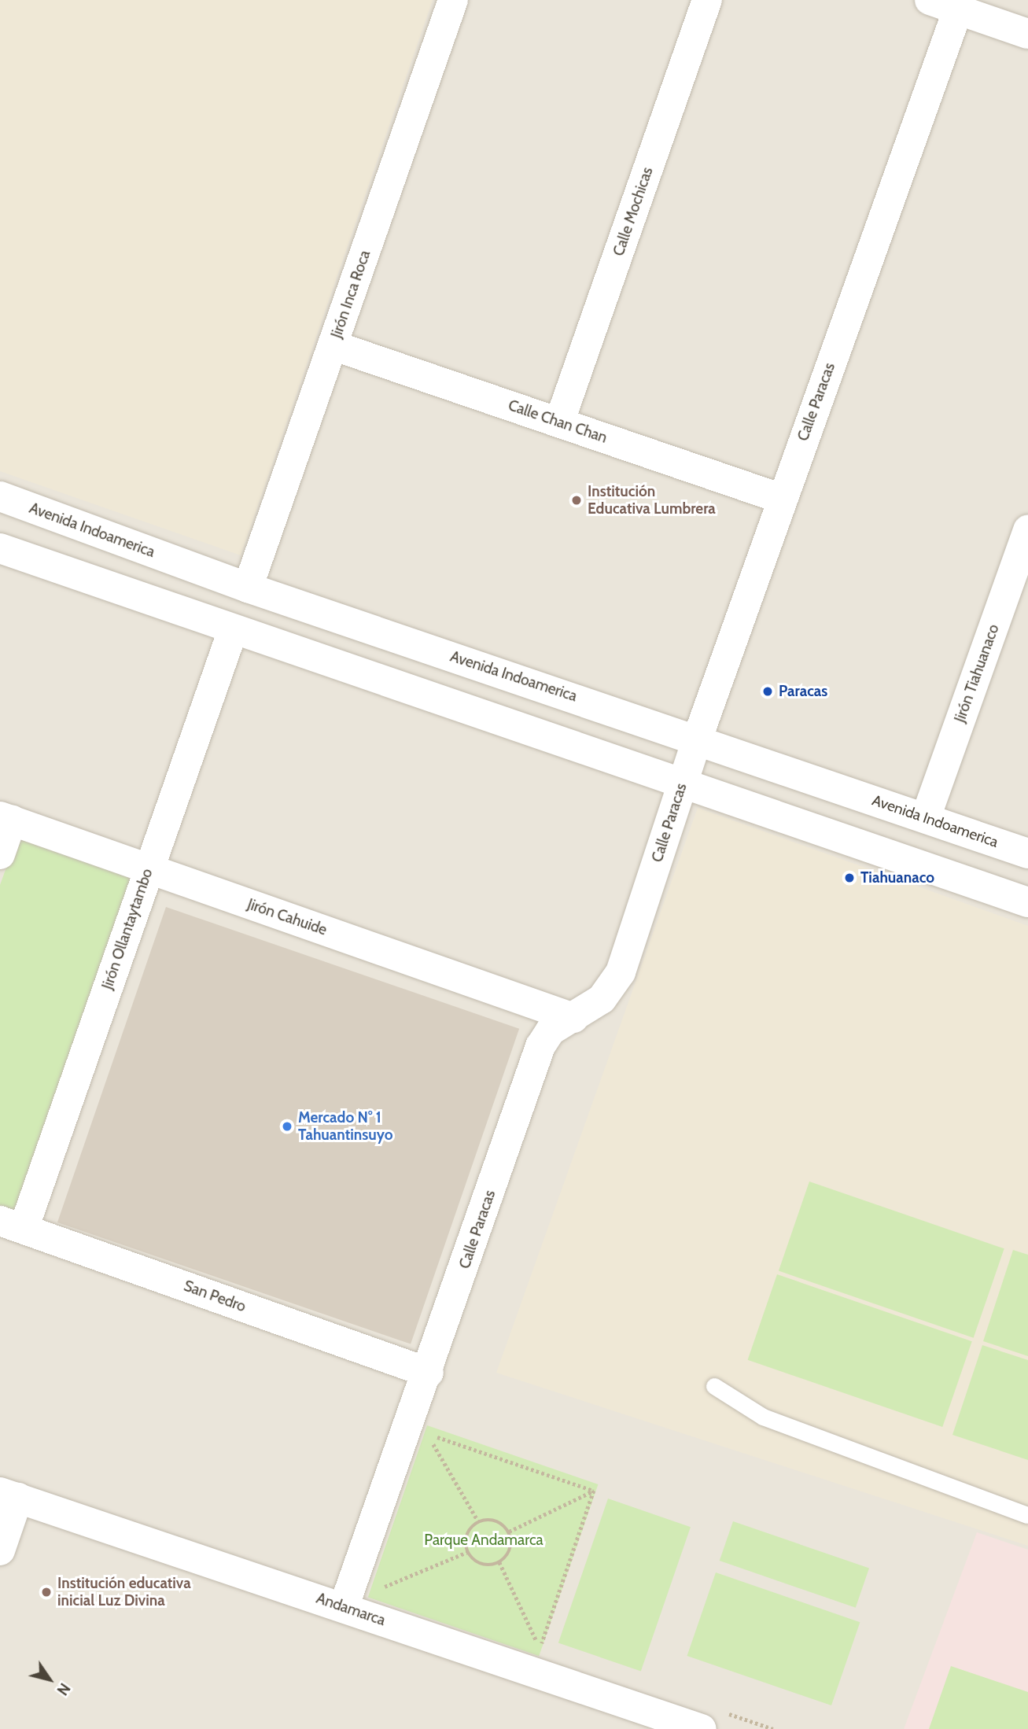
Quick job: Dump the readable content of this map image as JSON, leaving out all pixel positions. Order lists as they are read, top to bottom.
{
  "streets": {
    "street": [
      "Calle Mochicas",
      "Jirón Inca Roca",
      "Calle Paracas",
      "Calle Chan Chan",
      "Avenida Indoamerica",
      "Jirón Tiahuanaco",
      "Jirón Cahuide",
      "Jirón Ollantaytambo",
      "San Pedro",
      "Andamarca"
    ]
  },
  "crossings": [
    ["Calle Mochicas", "Calle Chan Chan"],
    ["Jirón Inca Roca", "Calle Chan Chan"],
    ["Jirón Inca Roca", "Avenida Indoamerica"],
    ["Calle Paracas", "Calle Chan Chan"],
    ["Calle Paracas", "Avenida Indoamerica"],
    ["Calle Paracas", "Jirón Cahuide"],
    ["Calle Paracas", "San Pedro"],
    ["Calle Paracas", "Andamarca"],
    ["Avenida Indoamerica", "Jirón Tiahuanaco"],
    ["Jirón Cahuide", "Jirón Ollantaytambo"],
    ["Jirón Ollantaytambo", "San Pedro"]
  ],
  "parks": ["Parque Andamarca"],
  "places": [
    "Institución Educativa Lumbrera",
    "Paracas",
    "Tiahuanaco",
    "Mercado N° 1 Tahuantinsuyo",
    "Institución educativa inicial Luz Divina"
  ],
  "north": "bottom right"
}
